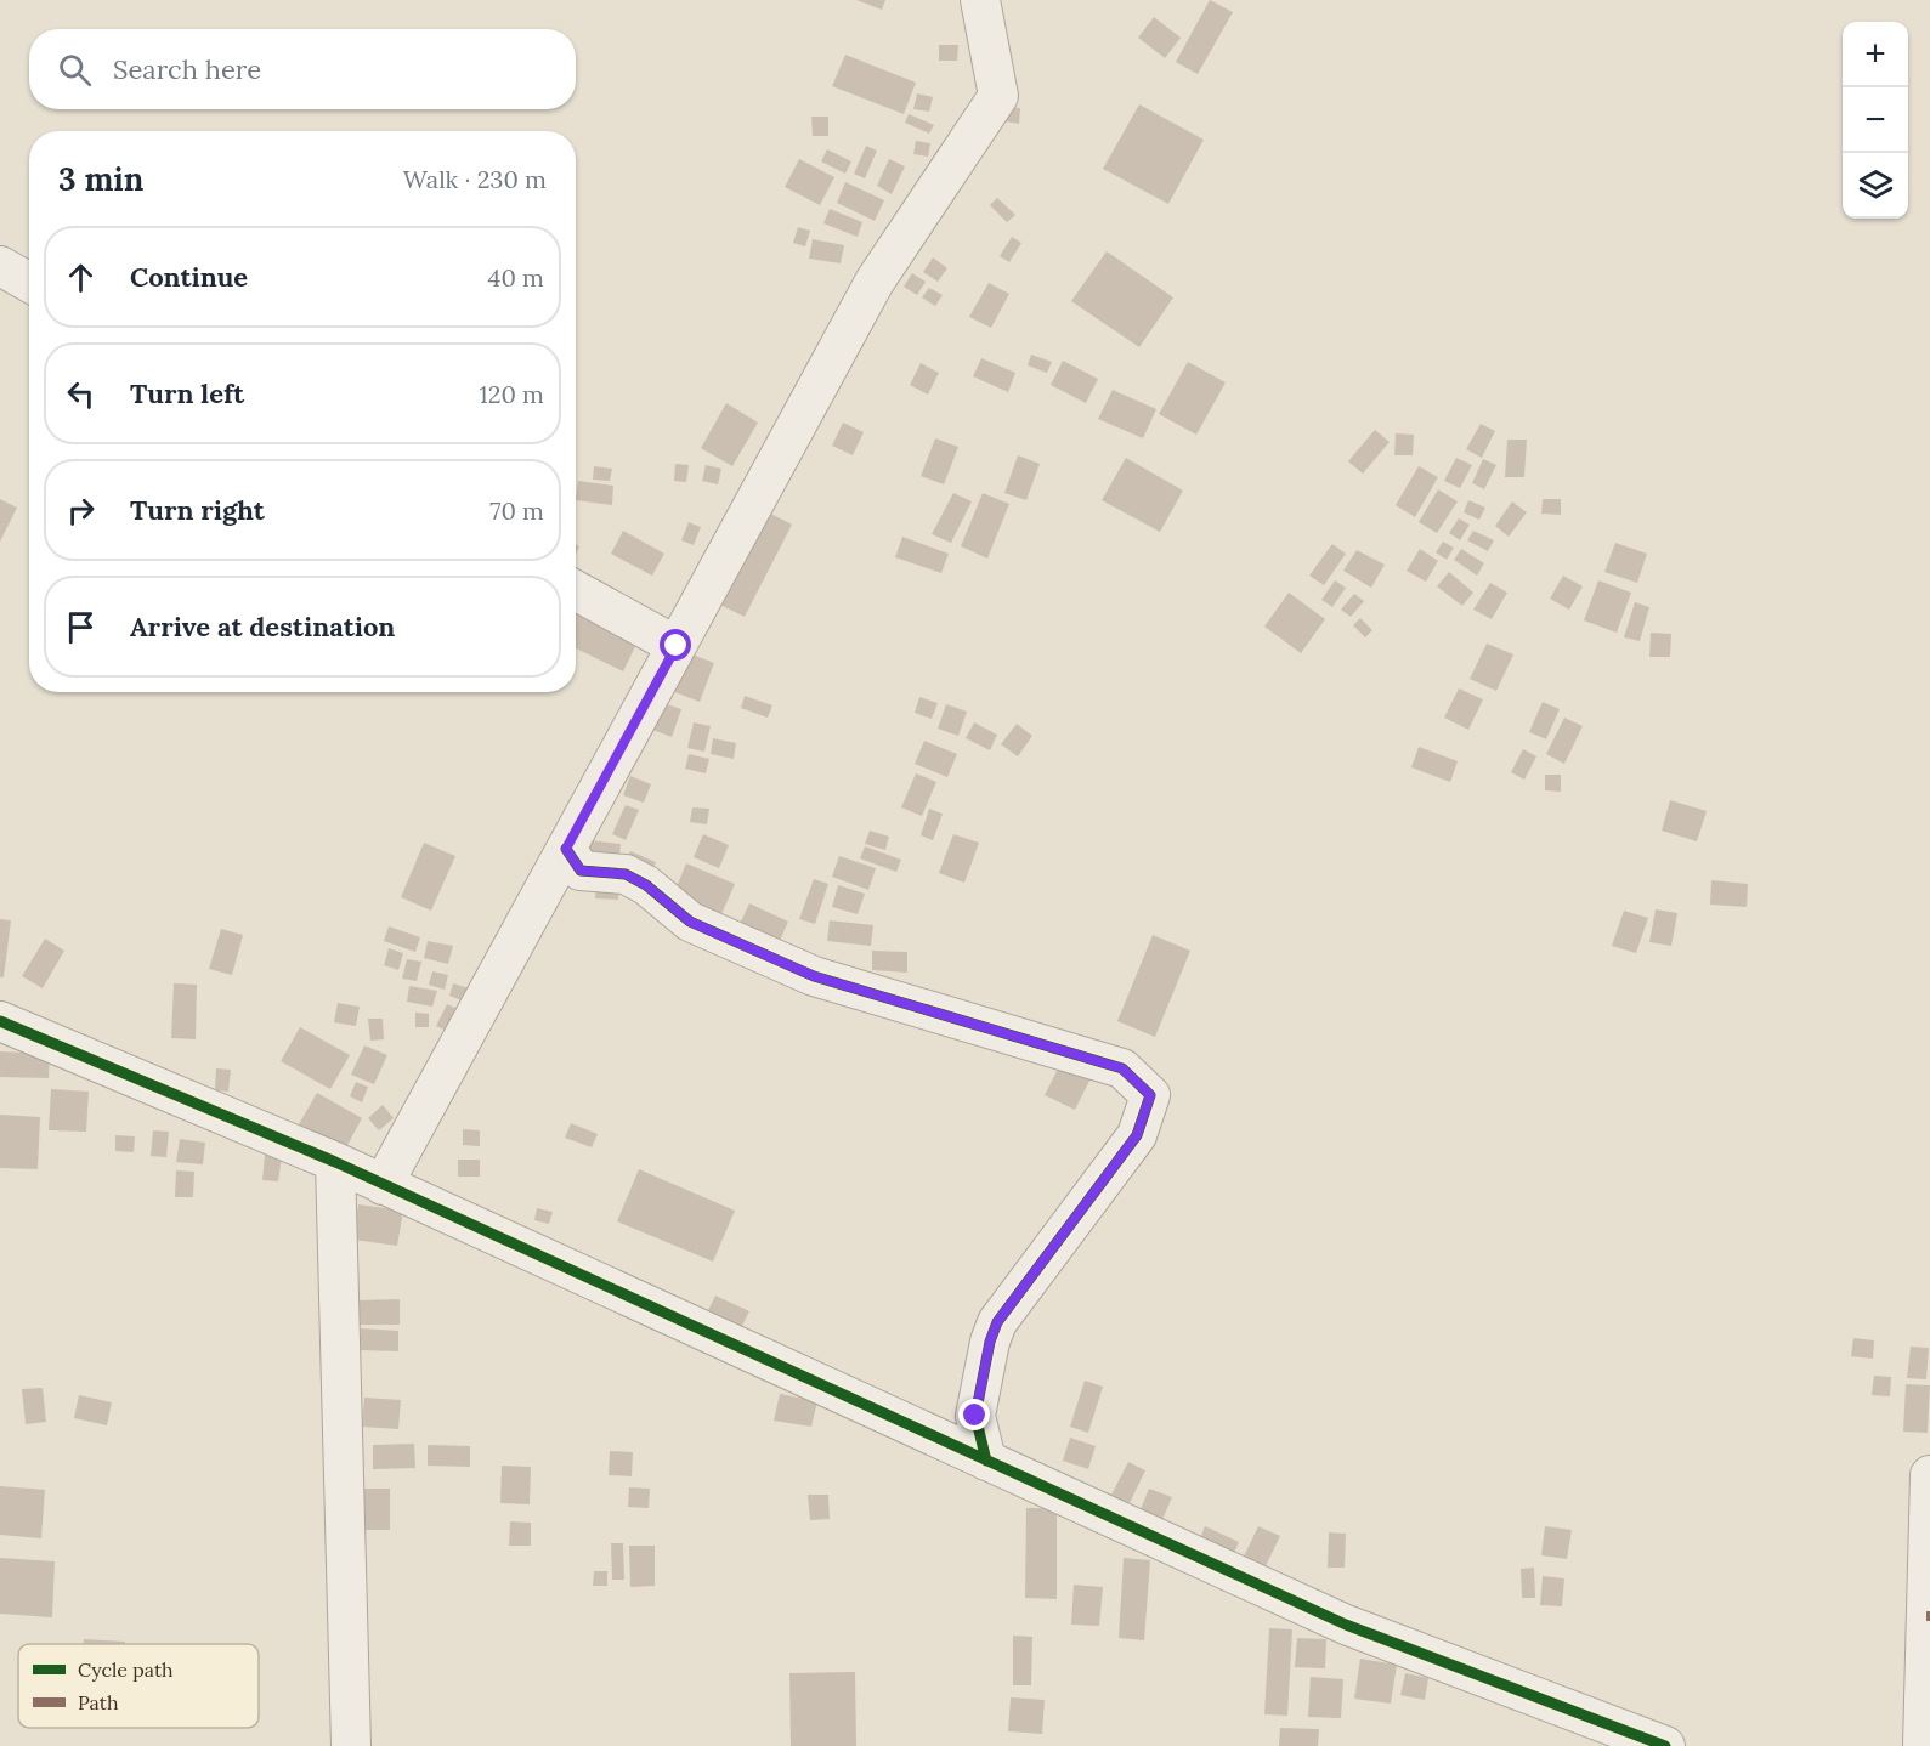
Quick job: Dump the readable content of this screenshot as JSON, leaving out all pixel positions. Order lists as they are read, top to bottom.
{
  "legend": ["Cycle path", "Path"],
  "page": {
    "map_buttons": ["+", "−"],
    "search": "Search here",
    "heading": ["3 min", "Walk · 230 m"],
    "list": [
      ["Continue", "40 m"],
      ["Turn left", "120 m"],
      ["Turn right", "70 m"],
      "Arrive at destination"
    ]
  }
}
